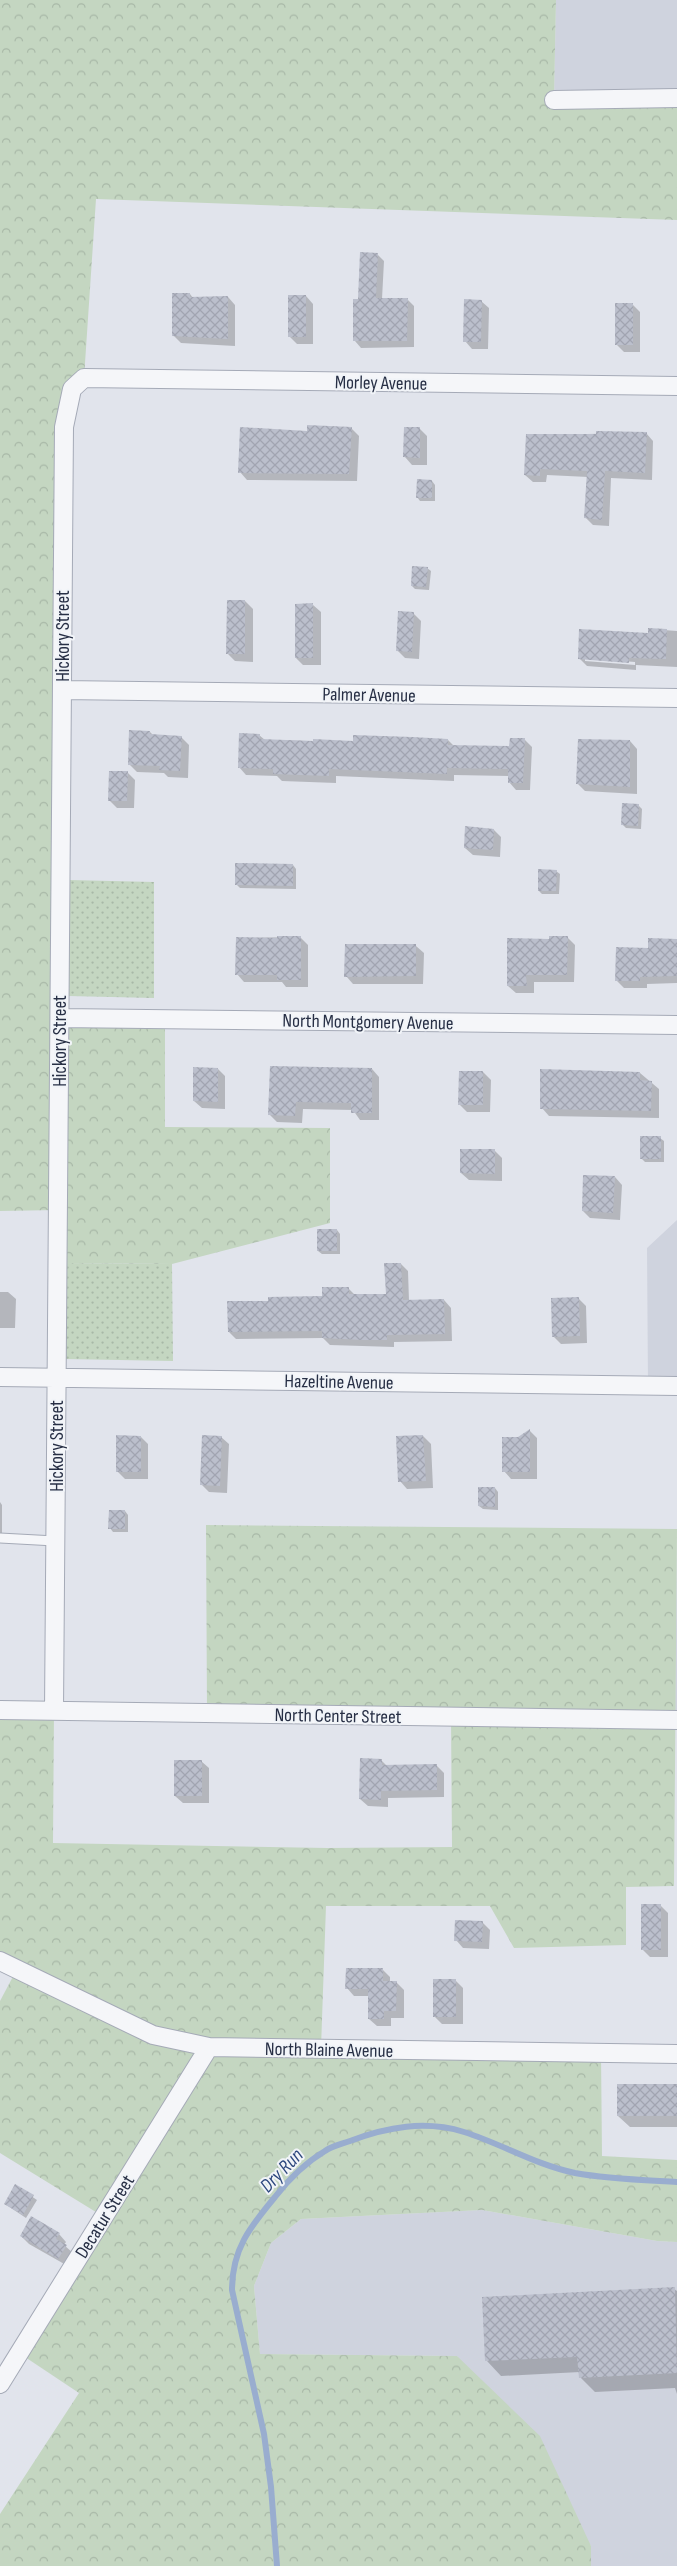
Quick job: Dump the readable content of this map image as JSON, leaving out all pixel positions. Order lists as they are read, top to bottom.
{
  "streets": {
    "street": [
      "Morley Avenue",
      "Hickory Street",
      "Palmer Avenue",
      "North Montgomery Avenue",
      "Hazeltine Avenue",
      "North Center Street",
      "North Blaine Avenue",
      "Decatur Street"
    ]
  },
  "crossings": [
    ["Morley Avenue", "Hickory Street"],
    ["Hickory Street", "Palmer Avenue"],
    ["Hickory Street", "North Montgomery Avenue"],
    ["Hickory Street", "Hazeltine Avenue"],
    ["Hickory Street", "North Center Street"],
    ["North Blaine Avenue", "Decatur Street"]
  ],
  "water": ["Dry Run"]
}
